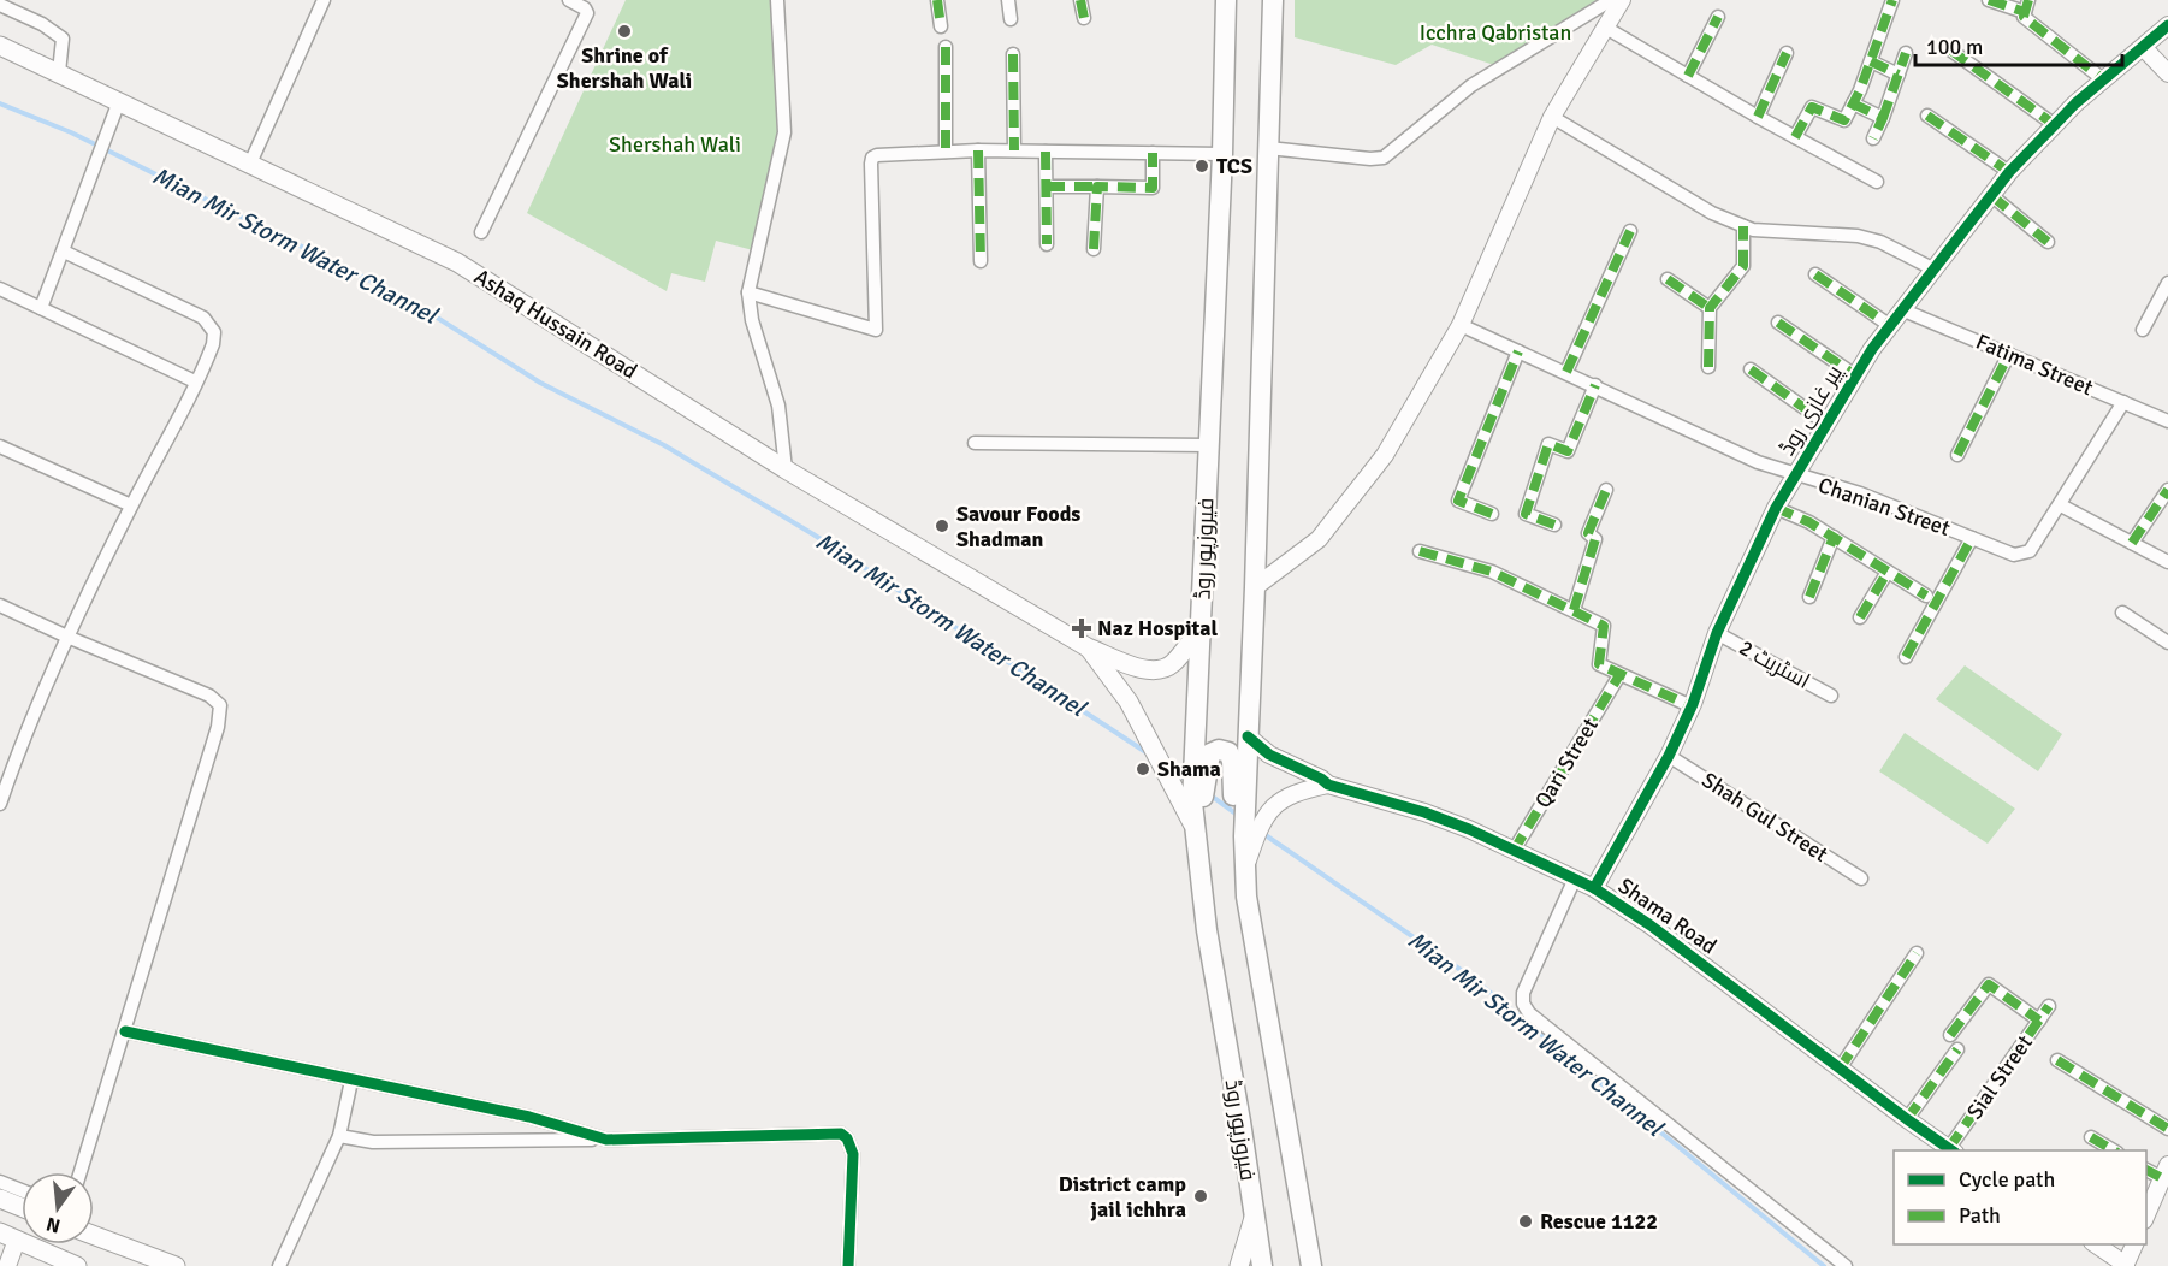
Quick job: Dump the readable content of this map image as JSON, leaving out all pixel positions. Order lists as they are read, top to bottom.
{
  "streets": {
    "main road": ["Ashaq Hussain Road", "فیروزپور روڈ"],
    "street": [
      "Fatima Street",
      "پیر غازی روڈ",
      "Chanian Street",
      "اسٹریٹ 2",
      "Qari Street",
      "Shah Gul Street",
      "Shama Road",
      "Sial Street"
    ]
  },
  "crossings": [
    ["Ashaq Hussain Road", "فیروزپور روڈ"],
    ["Fatima Street", "پیر غازی روڈ"],
    ["Fatima Street", "Chanian Street"],
    ["پیر غازی روڈ", "Chanian Street"],
    ["پیر غازی روڈ", "اسٹریٹ 2"],
    ["پیر غازی روڈ", "Shah Gul Street"],
    ["پیر غازی روڈ", "Shama Road"],
    ["Qari Street", "Shama Road"],
    ["Shama Road", "Sial Street"]
  ],
  "water": ["Mian Mir Storm Water Channel"],
  "parks": ["Icchra Qabristan", "Shershah Wali"],
  "places": {
    "other": [
      "Shrine of Shershah Wali",
      "TCS",
      "Savour Foods Shadman",
      "Shama",
      "District camp jail ichhra",
      "Rescue 1122"
    ],
    "health": ["Naz Hospital"]
  },
  "legend": ["Cycle path", "Path"],
  "scale_bar": "100 m",
  "north": "bottom"
}
